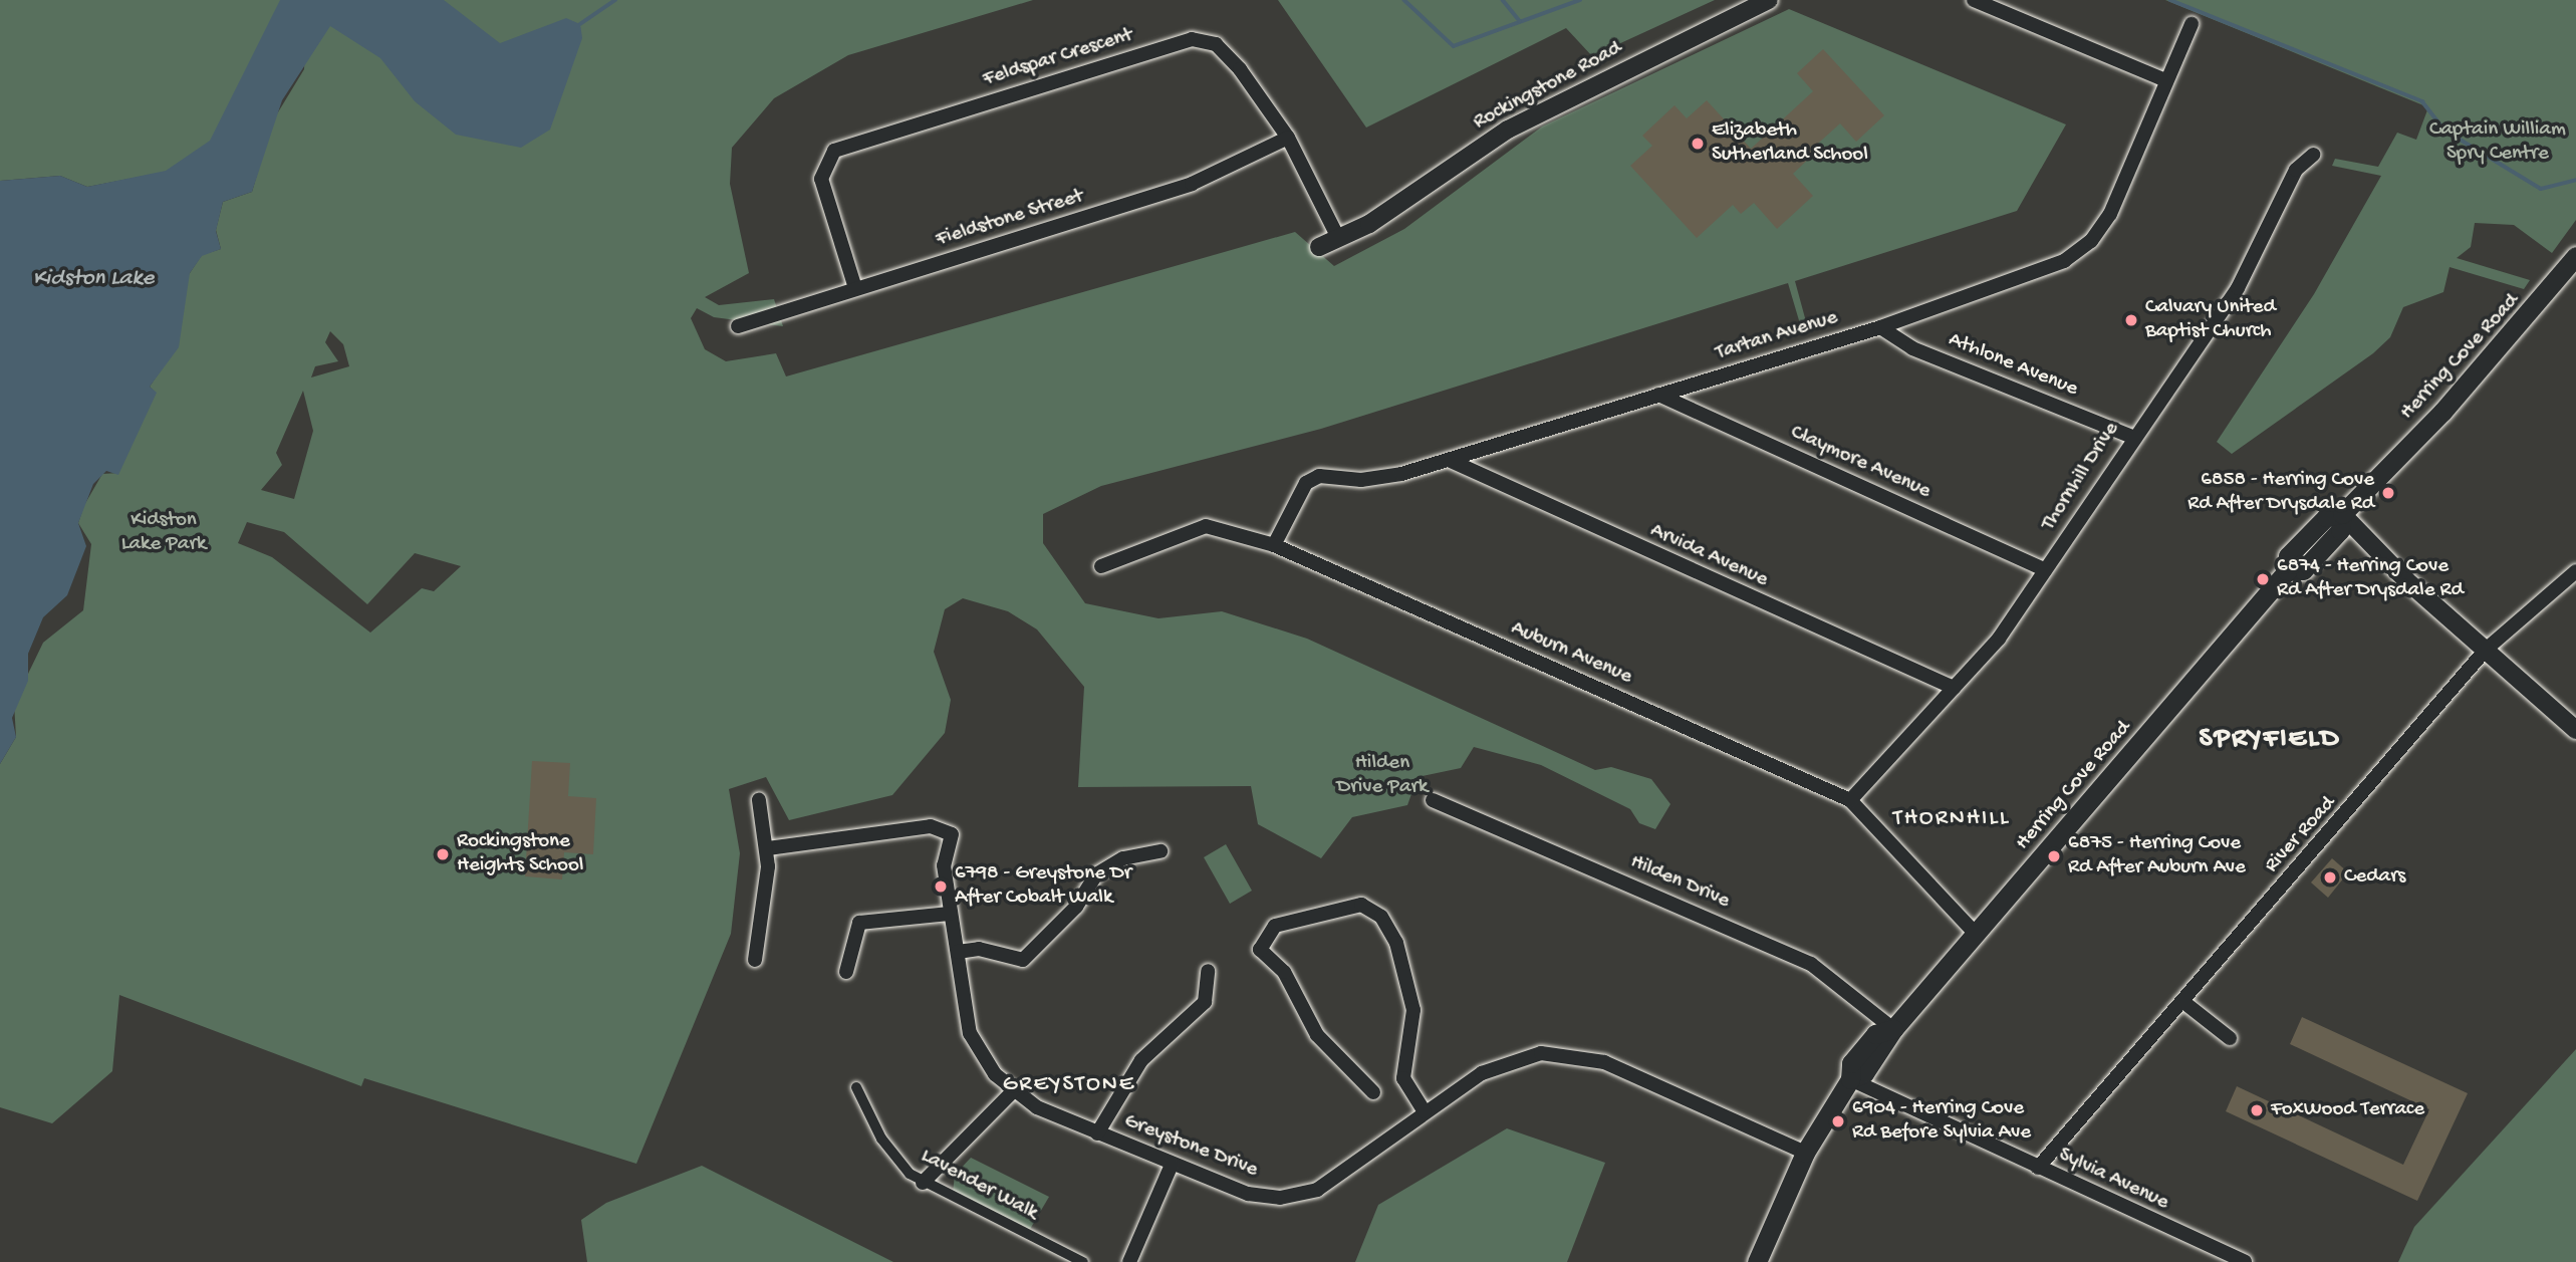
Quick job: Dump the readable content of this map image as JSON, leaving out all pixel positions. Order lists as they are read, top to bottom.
{
  "streets": {
    "main road": ["Herring Cove Road"],
    "street": [
      "Feldspar Crescent",
      "Rockingstone Road",
      "Fieldstone Street",
      "Tartan Avenue",
      "Athlone Avenue",
      "Claymore Avenue",
      "Thornhill Drive",
      "Arvida Avenue",
      "Auburn Avenue",
      "River Road",
      "Hilden Drive",
      "Greystone Drive",
      "Sylvia Avenue",
      "Lavender Walk"
    ]
  },
  "crossings": [
    ["Feldspar Crescent", "Rockingstone Road"],
    ["Feldspar Crescent", "Fieldstone Street"],
    ["Tartan Avenue", "Athlone Avenue"],
    ["Tartan Avenue", "Claymore Avenue"],
    ["Tartan Avenue", "Arvida Avenue"],
    ["Tartan Avenue", "Auburn Avenue"],
    ["Herring Cove Road", "Auburn Avenue"],
    ["Herring Cove Road", "Hilden Drive"],
    ["Herring Cove Road", "Greystone Drive"],
    ["Herring Cove Road", "Sylvia Avenue"],
    ["Athlone Avenue", "Thornhill Drive"],
    ["Claymore Avenue", "Thornhill Drive"],
    ["Thornhill Drive", "Arvida Avenue"],
    ["Thornhill Drive", "Auburn Avenue"],
    ["River Road", "Sylvia Avenue"]
  ],
  "districts": ["SPRYFIELD", "THORNHILL", "GREYSTONE"],
  "water": ["Kidston Lake"],
  "parks": ["Captain William Spry Centre", "Kidston Lake Park", "Hilden Drive Park"],
  "places": [
    "Elizabeth Sutherland School",
    "Calvary United Baptist Church",
    "6858 - Herring Cove Rd After Drysdale Rd",
    "6874 - Herring Cove Rd After Drysdale Rd",
    "Rockingstone Heights School",
    "6875 - Herring Cove Rd After Auburn Ave",
    "Cedars",
    "6798 - Greystone Dr After Cobalt Walk",
    "FoxWood Terrace",
    "6904 - Herring Cove Rd Before Sylvia Ave"
  ]
}
